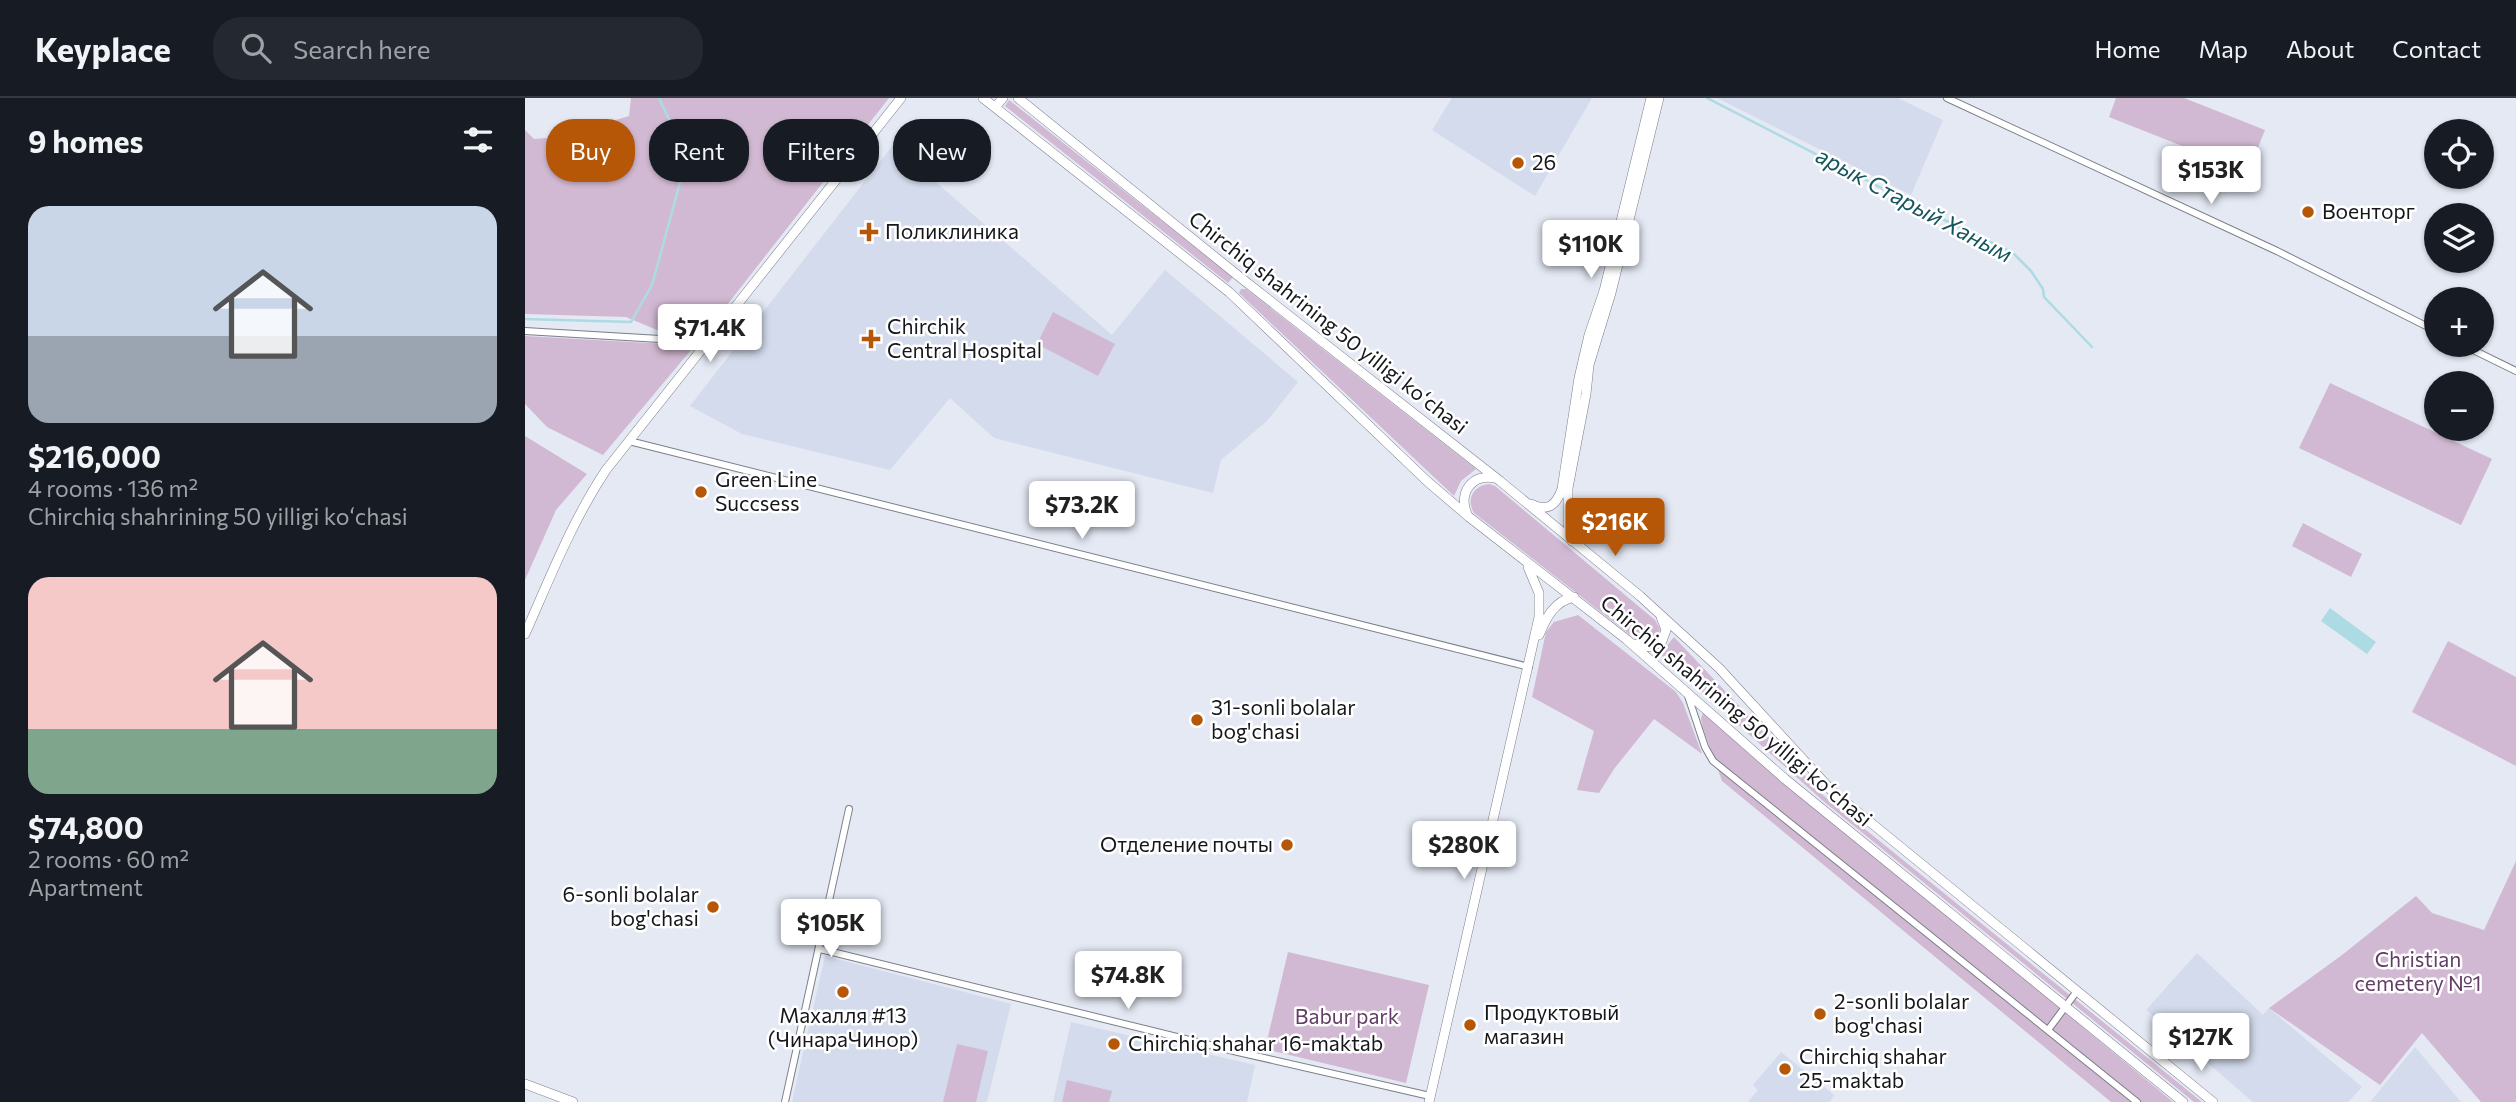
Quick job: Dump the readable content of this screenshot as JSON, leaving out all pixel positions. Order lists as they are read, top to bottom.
{
  "streets": {
    "main road": ["Chirchiq shahrining 50 yilligi koʻchasi"]
  },
  "water": ["арык Старый Ханым"],
  "parks": ["Christian cemetery №1", "Babur park"],
  "places": {
    "other": [
      "26",
      "Военторг",
      "Green Line Succsess",
      "31-sonli bolalar bog'chasi",
      "Отделение почты",
      "6-sonli bolalar bog'chasi",
      "Махалля #13 (ЧинараЧинор)",
      "2-sonli bolalar bog'chasi",
      "Продуктовый магазин",
      "Chirchiq shahar 16-maktab",
      "Chirchiq shahar 25-maktab"
    ],
    "health": ["Поликлиника", "Chirchik Central Hospital"]
  },
  "page": {
    "header": "Keyplace",
    "search": "Search here",
    "nav": [
      "Home",
      "Map",
      "About",
      "Contact"
    ],
    "heading": "9 homes",
    "map_buttons": ["+", "−"],
    "chip": [
      "Buy",
      "Rent",
      "Filters",
      "New"
    ],
    "price": [
      "$153K",
      "$110K",
      "$71.4K",
      "$73.2K",
      "$216K",
      "$280K",
      "$105K",
      "$74.8K",
      "$127K"
    ],
    "list": [
      {
        "name": "$216,000",
        "note": "4 rooms · 136 m² · Chirchiq shahrining 50 yilligi koʻchasi"
      },
      {
        "name": "$74,800",
        "note": "2 rooms · 60 m² · Apartment"
      }
    ]
  }
}
